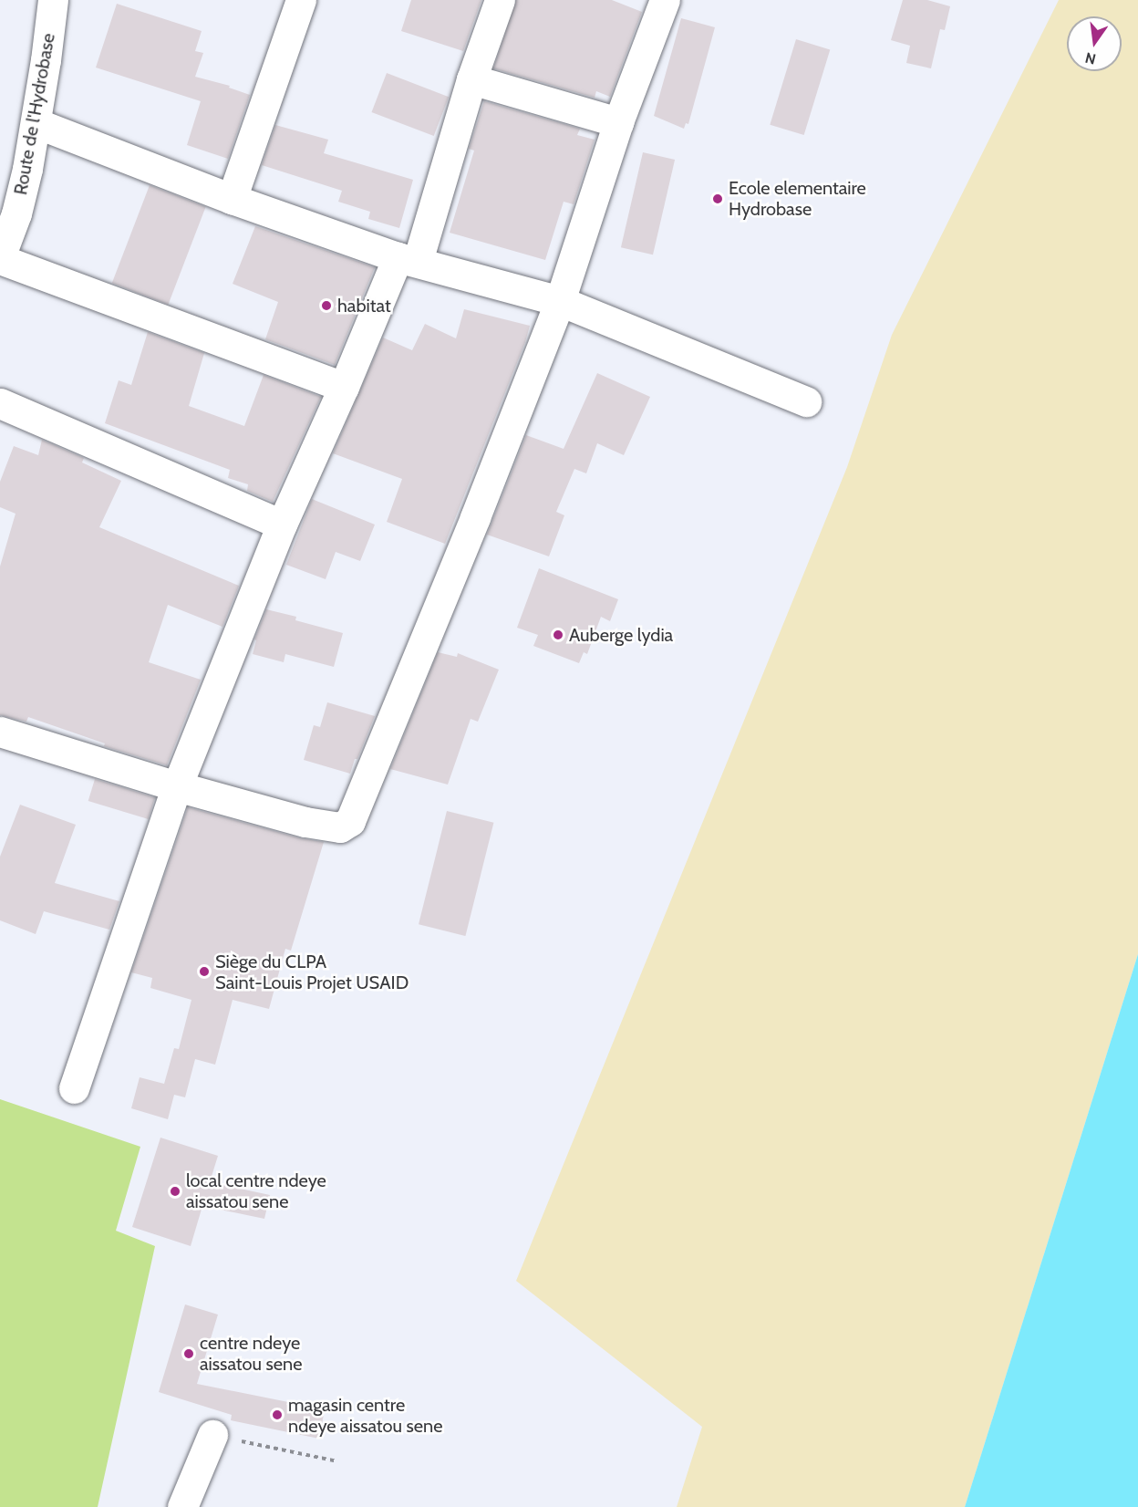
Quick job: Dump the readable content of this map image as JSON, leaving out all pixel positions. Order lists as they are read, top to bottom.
{
  "streets": {
    "street": ["Route de l'Hydrobase"]
  },
  "places": [
    "Ecole elementaire Hydrobase",
    "habitat",
    "Auberge lydia",
    "Siège du CLPA Saint-Louis Projet USAID",
    "local centre ndeye aissatou sene",
    "centre ndeye aissatou sene",
    "magasin centre ndeye aissatou sene"
  ],
  "north": "bottom"
}
